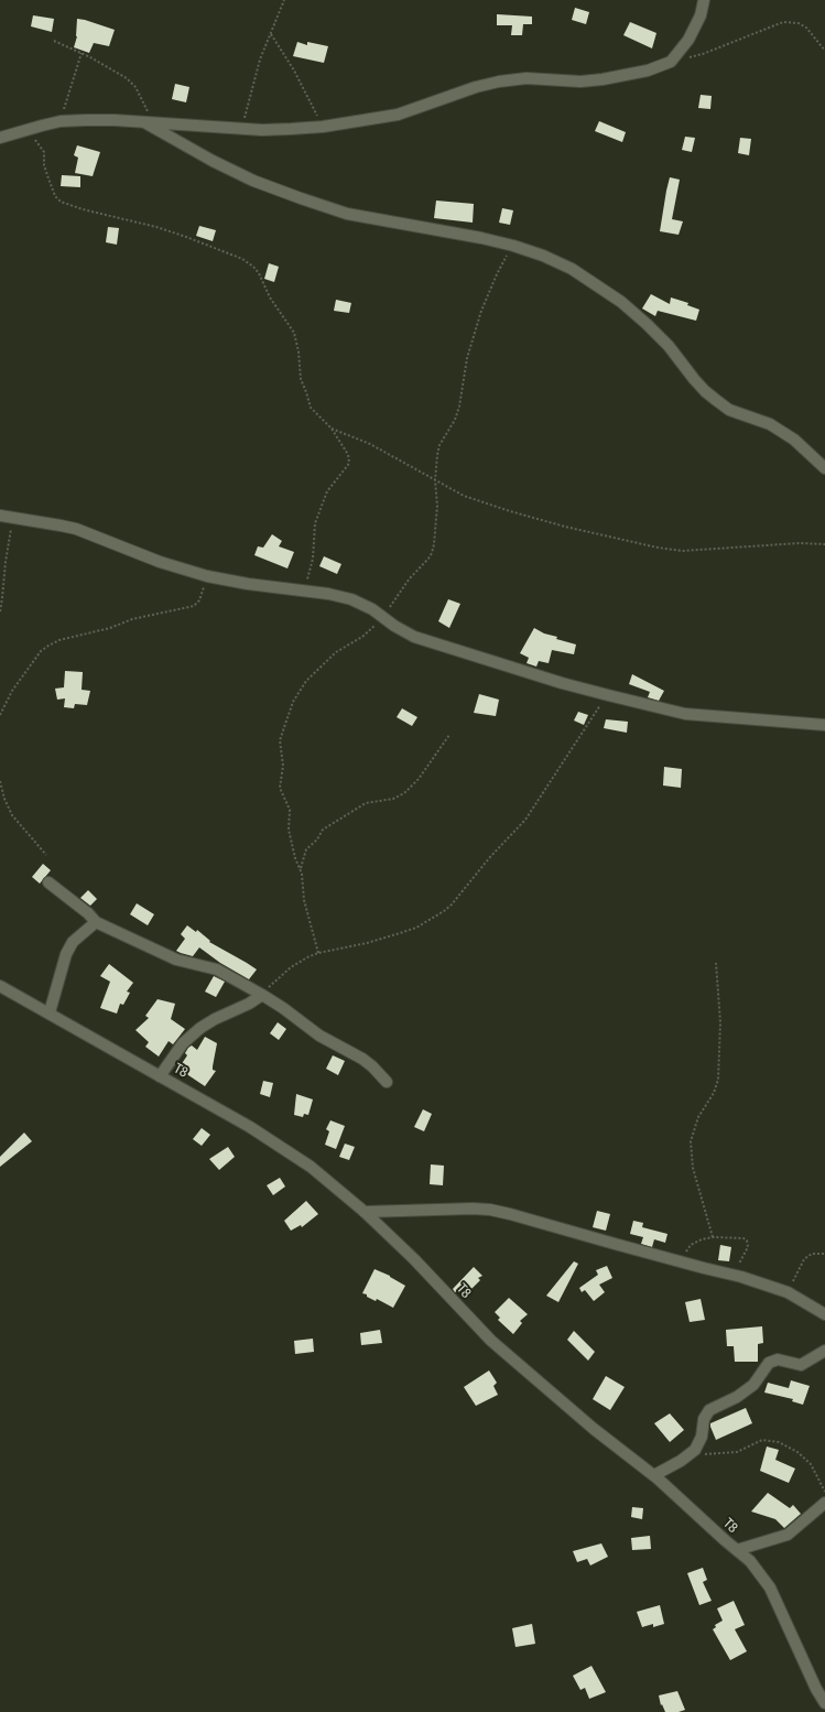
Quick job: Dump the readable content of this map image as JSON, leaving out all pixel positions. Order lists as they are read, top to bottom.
{
  "streets": {
    "street": ["T8"]
  }
}
